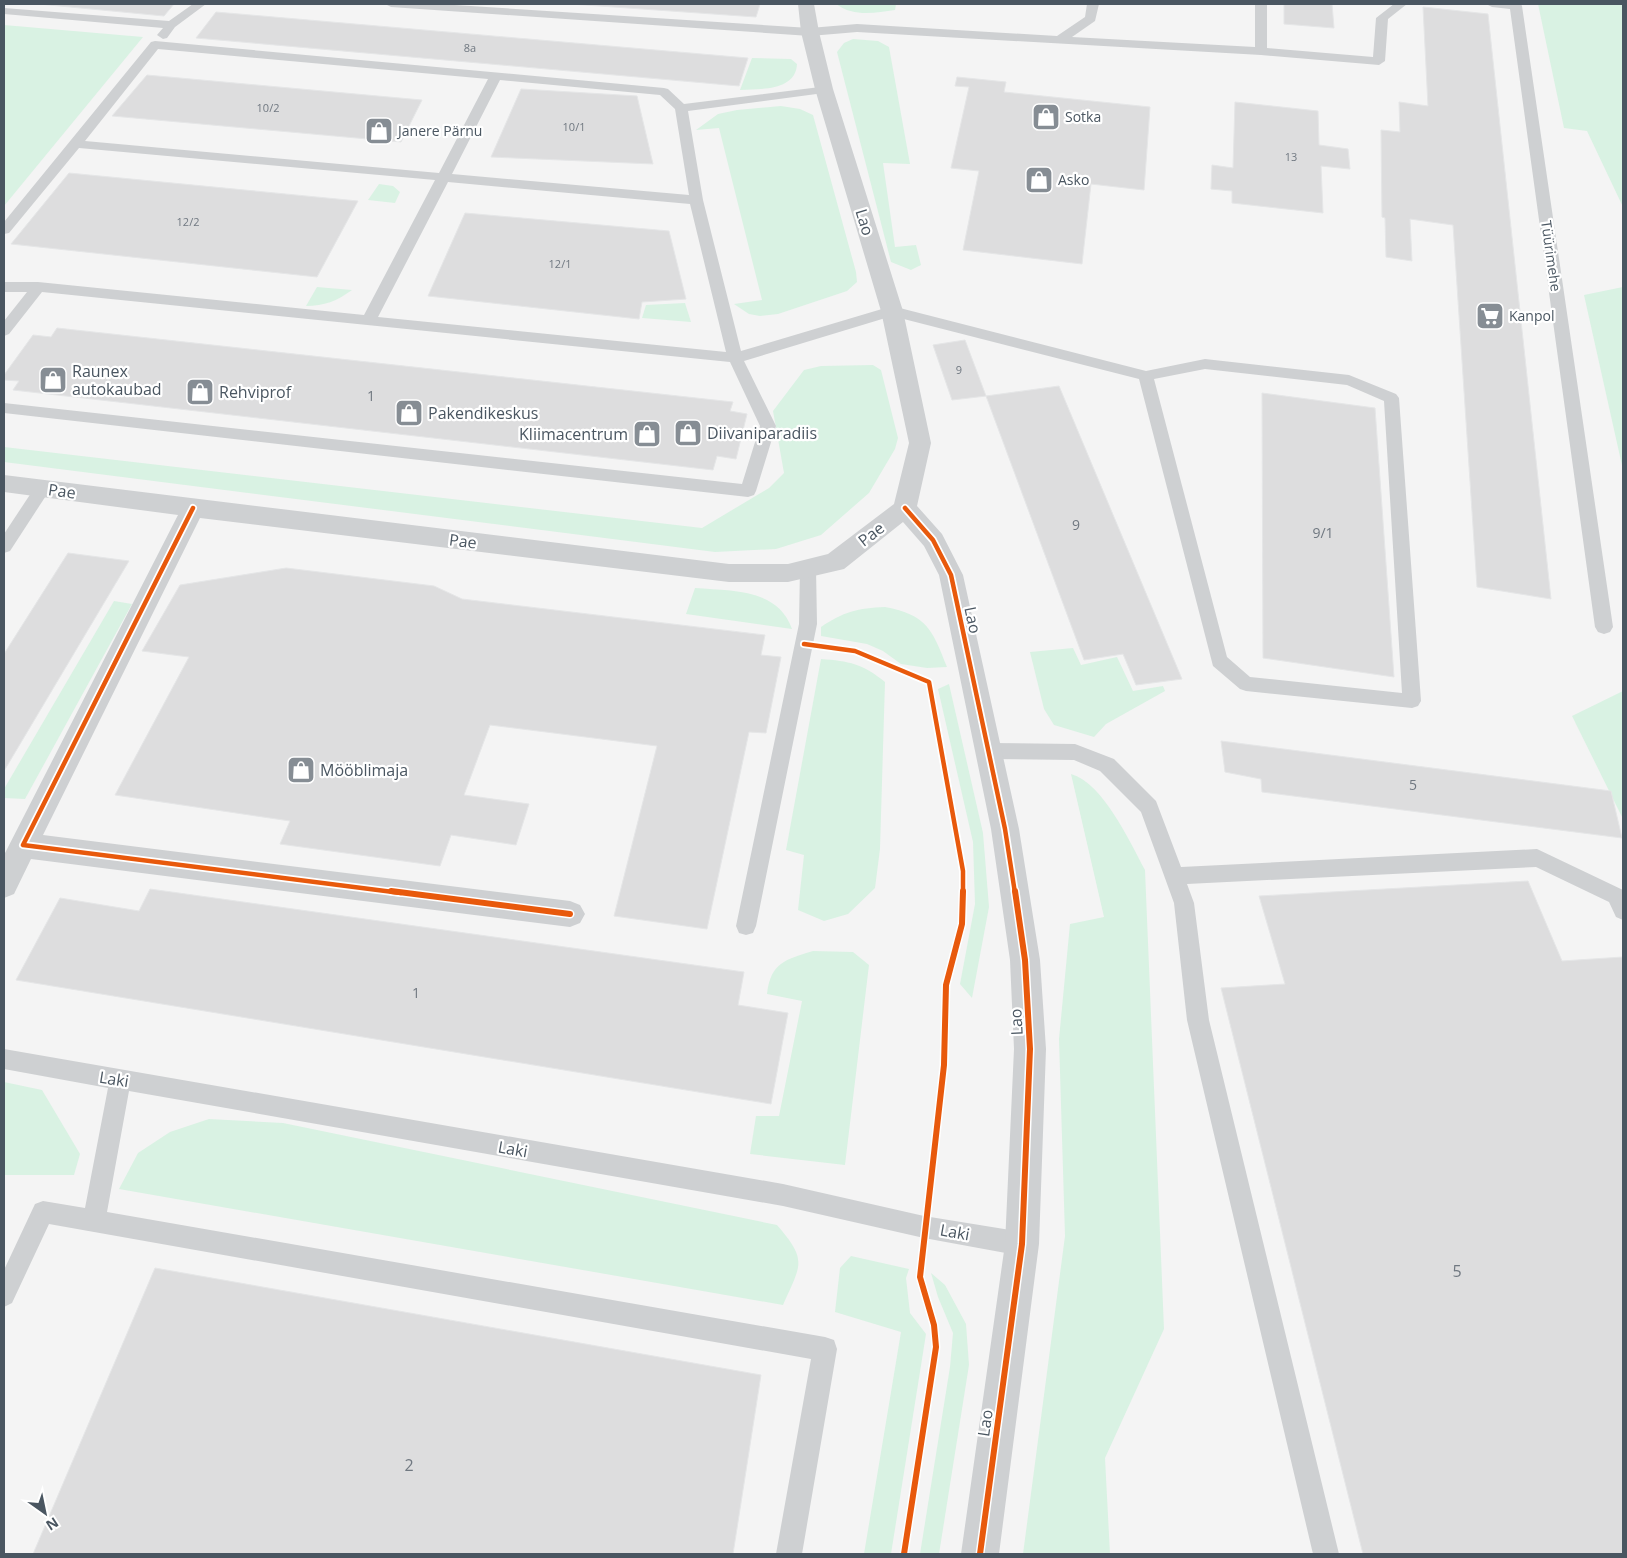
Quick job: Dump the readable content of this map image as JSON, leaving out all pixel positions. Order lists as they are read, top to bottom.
{
  "streets": {
    "street": ["Lao", "Pae"],
    "lane": ["Tüürimehe", "Laki"]
  },
  "crossings": [
    ["Lao", "Pae"],
    ["Lao", "Laki"]
  ],
  "places": {
    "shop": [
      "Sotka",
      "Janere Pärnu",
      "Asko",
      "Raunex autokaubad",
      "Rehviprof",
      "Pakendikeskus",
      "Diivaniparadiis",
      "Kliimacentrum",
      "Mööblimaja"
    ],
    "supermarket": ["Kanpol"]
  },
  "house_numbers": [
    "8a",
    "10/2",
    "10/1",
    "13",
    "12/2",
    "12/1",
    "9",
    "1",
    "9",
    "9/1",
    "5",
    "1",
    "5",
    "2"
  ],
  "north": "bottom right"
}
